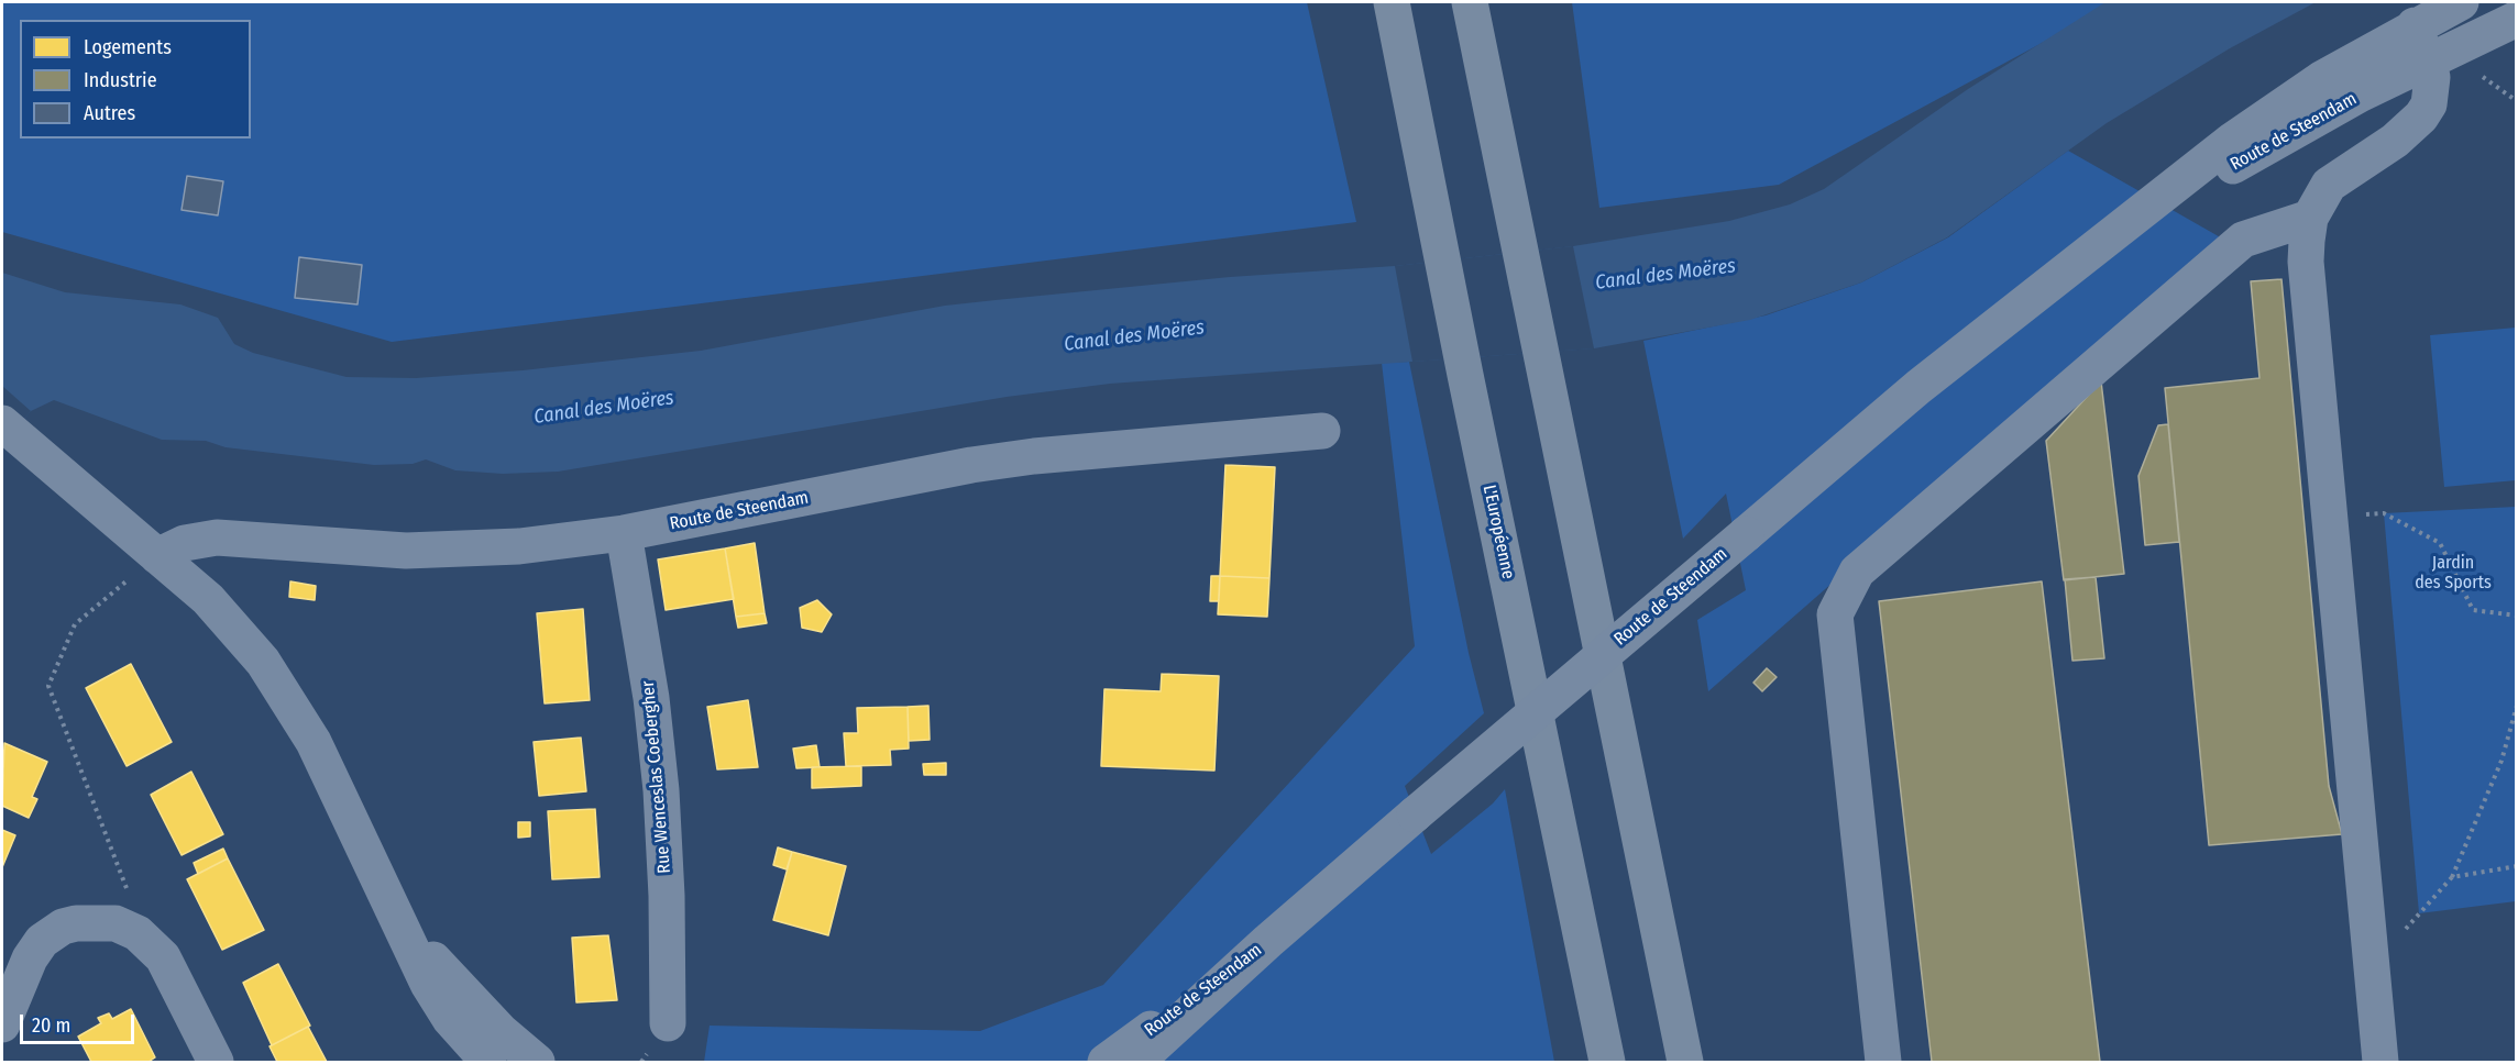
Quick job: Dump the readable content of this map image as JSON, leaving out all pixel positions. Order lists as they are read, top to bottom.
{
  "streets": {
    "highway": ["L'Européenne"],
    "street": ["Route de Steendam", "Rue Wenceslas Coebergher"]
  },
  "crossings": [
    ["Route de Steendam", "Rue Wenceslas Coebergher"]
  ],
  "water": ["Canal des Moëres"],
  "parks": ["Jardin des Sports"],
  "legend": ["Logements", "Industrie", "Autres"],
  "scale_bar": "20 m"
}
